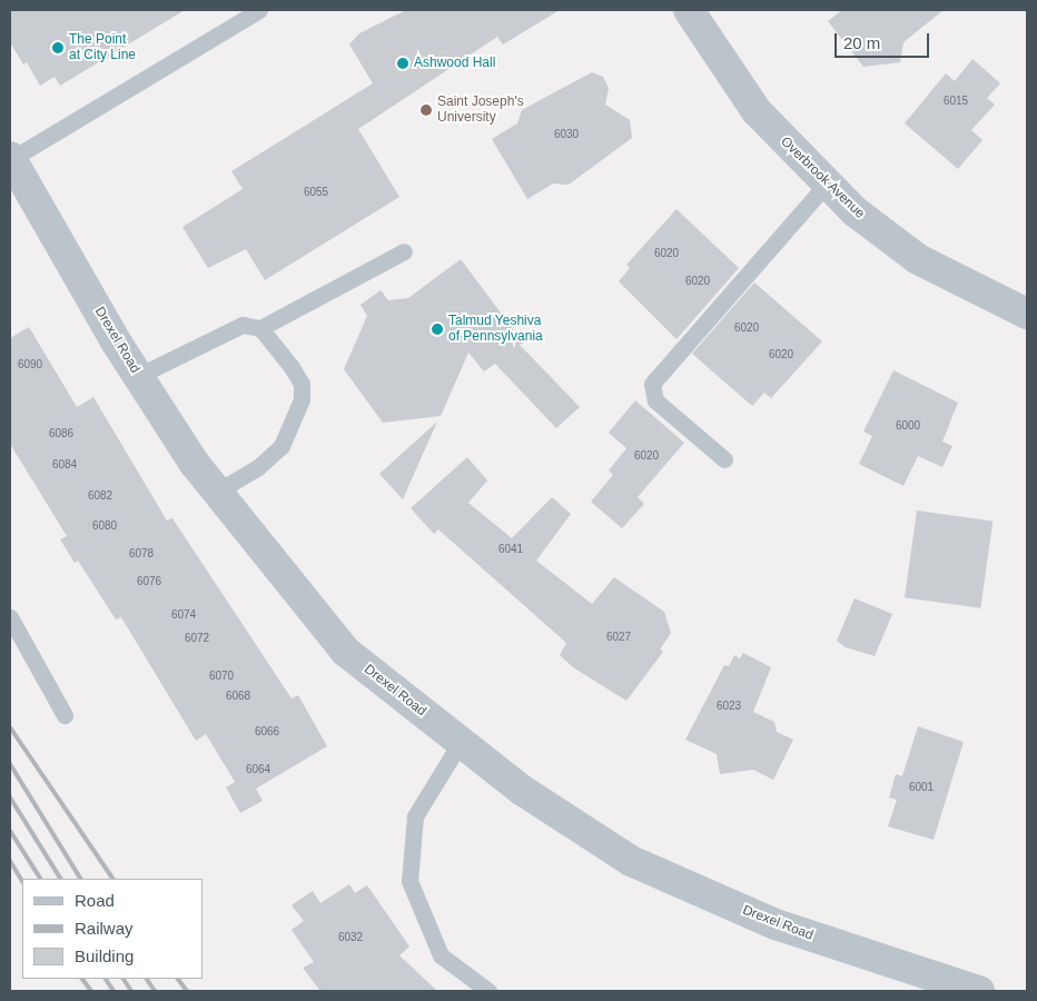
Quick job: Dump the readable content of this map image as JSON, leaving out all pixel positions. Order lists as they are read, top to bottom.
{
  "streets": {
    "street": ["Overbrook Avenue", "Drexel Road"]
  },
  "places": [
    "The Point at City Line",
    "Ashwood Hall",
    "Saint Joseph's University",
    "Talmud Yeshiva of Pennsylvania"
  ],
  "house_numbers": [
    "6015",
    "6030",
    "6055",
    "6020",
    "6020",
    "6020",
    "6020",
    "6090",
    "6000",
    "6086",
    "6020",
    "6084",
    "6082",
    "6080",
    "6041",
    "6078",
    "6076",
    "6074",
    "6027",
    "6072",
    "6070",
    "6068",
    "6023",
    "6066",
    "6064",
    "6001",
    "6032"
  ],
  "legend": ["Road", "Railway", "Building"],
  "scale_bar": "20 m"
}
